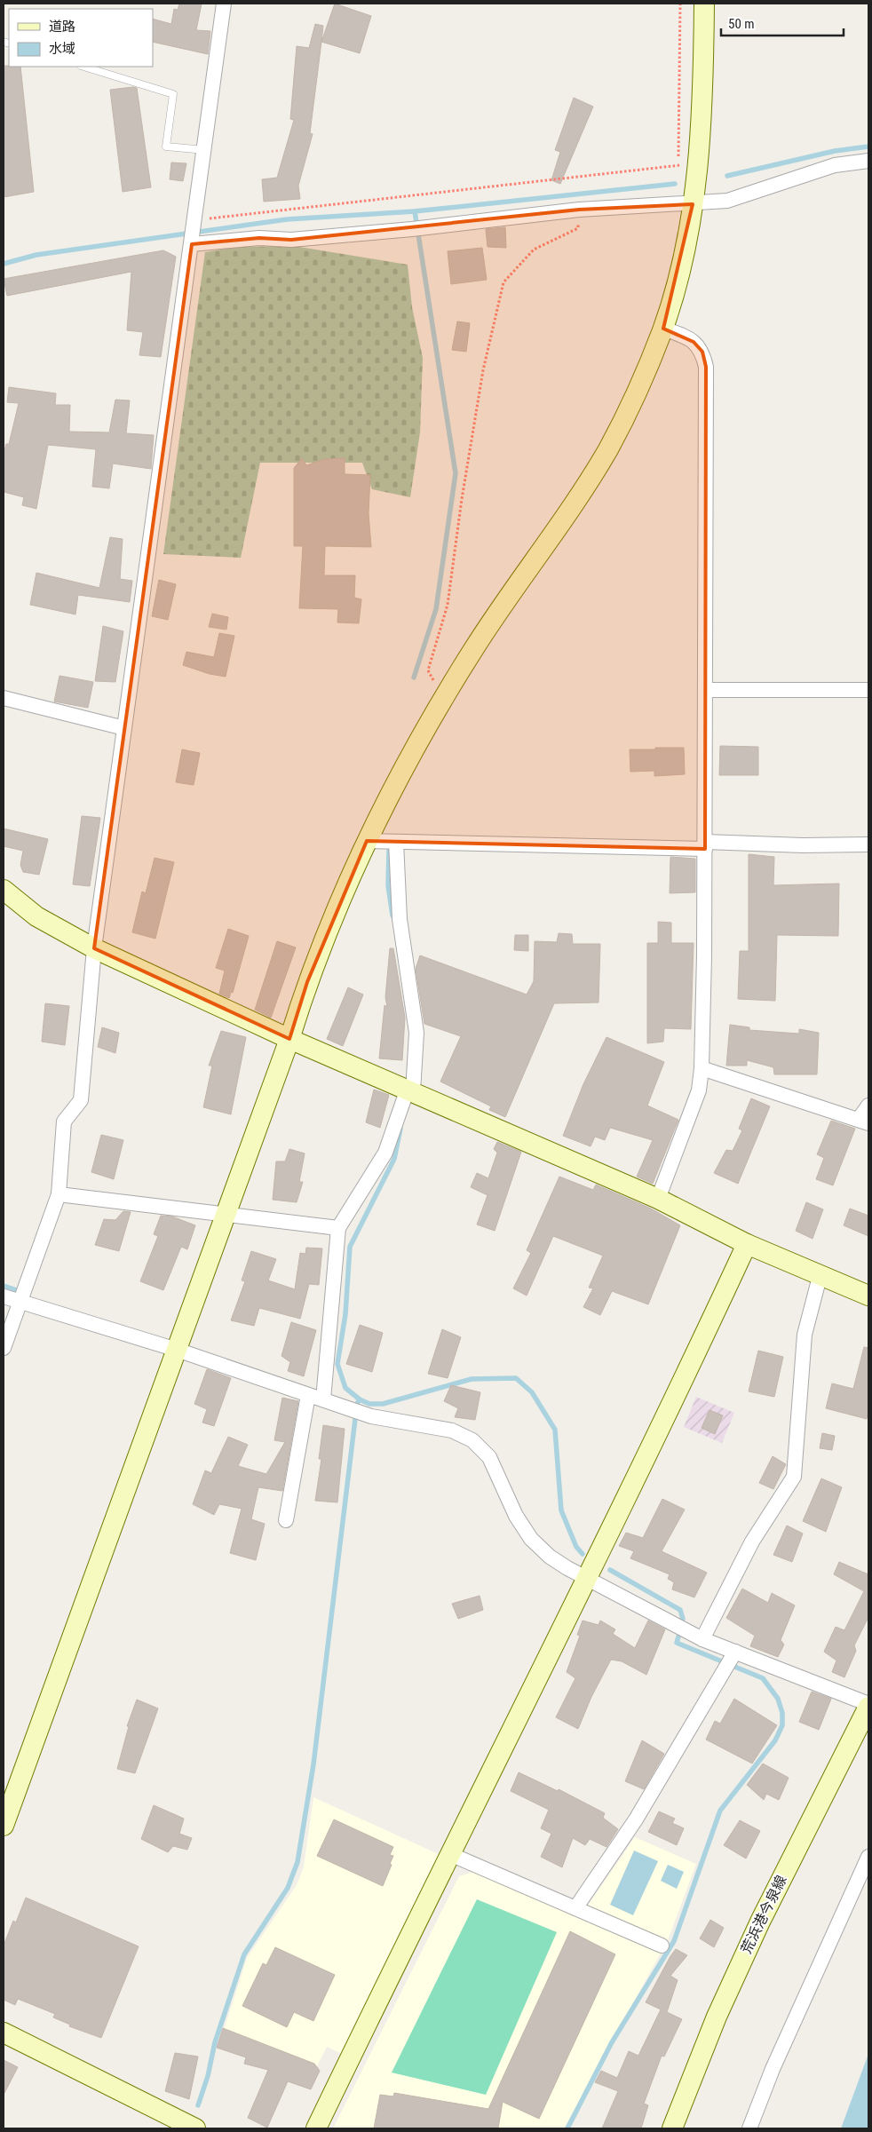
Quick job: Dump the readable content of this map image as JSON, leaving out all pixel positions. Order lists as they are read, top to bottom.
{
  "streets": {
    "street": ["荒浜港今泉線"]
  },
  "legend": ["道路", "水域"],
  "scale_bar": "50 m"
}
